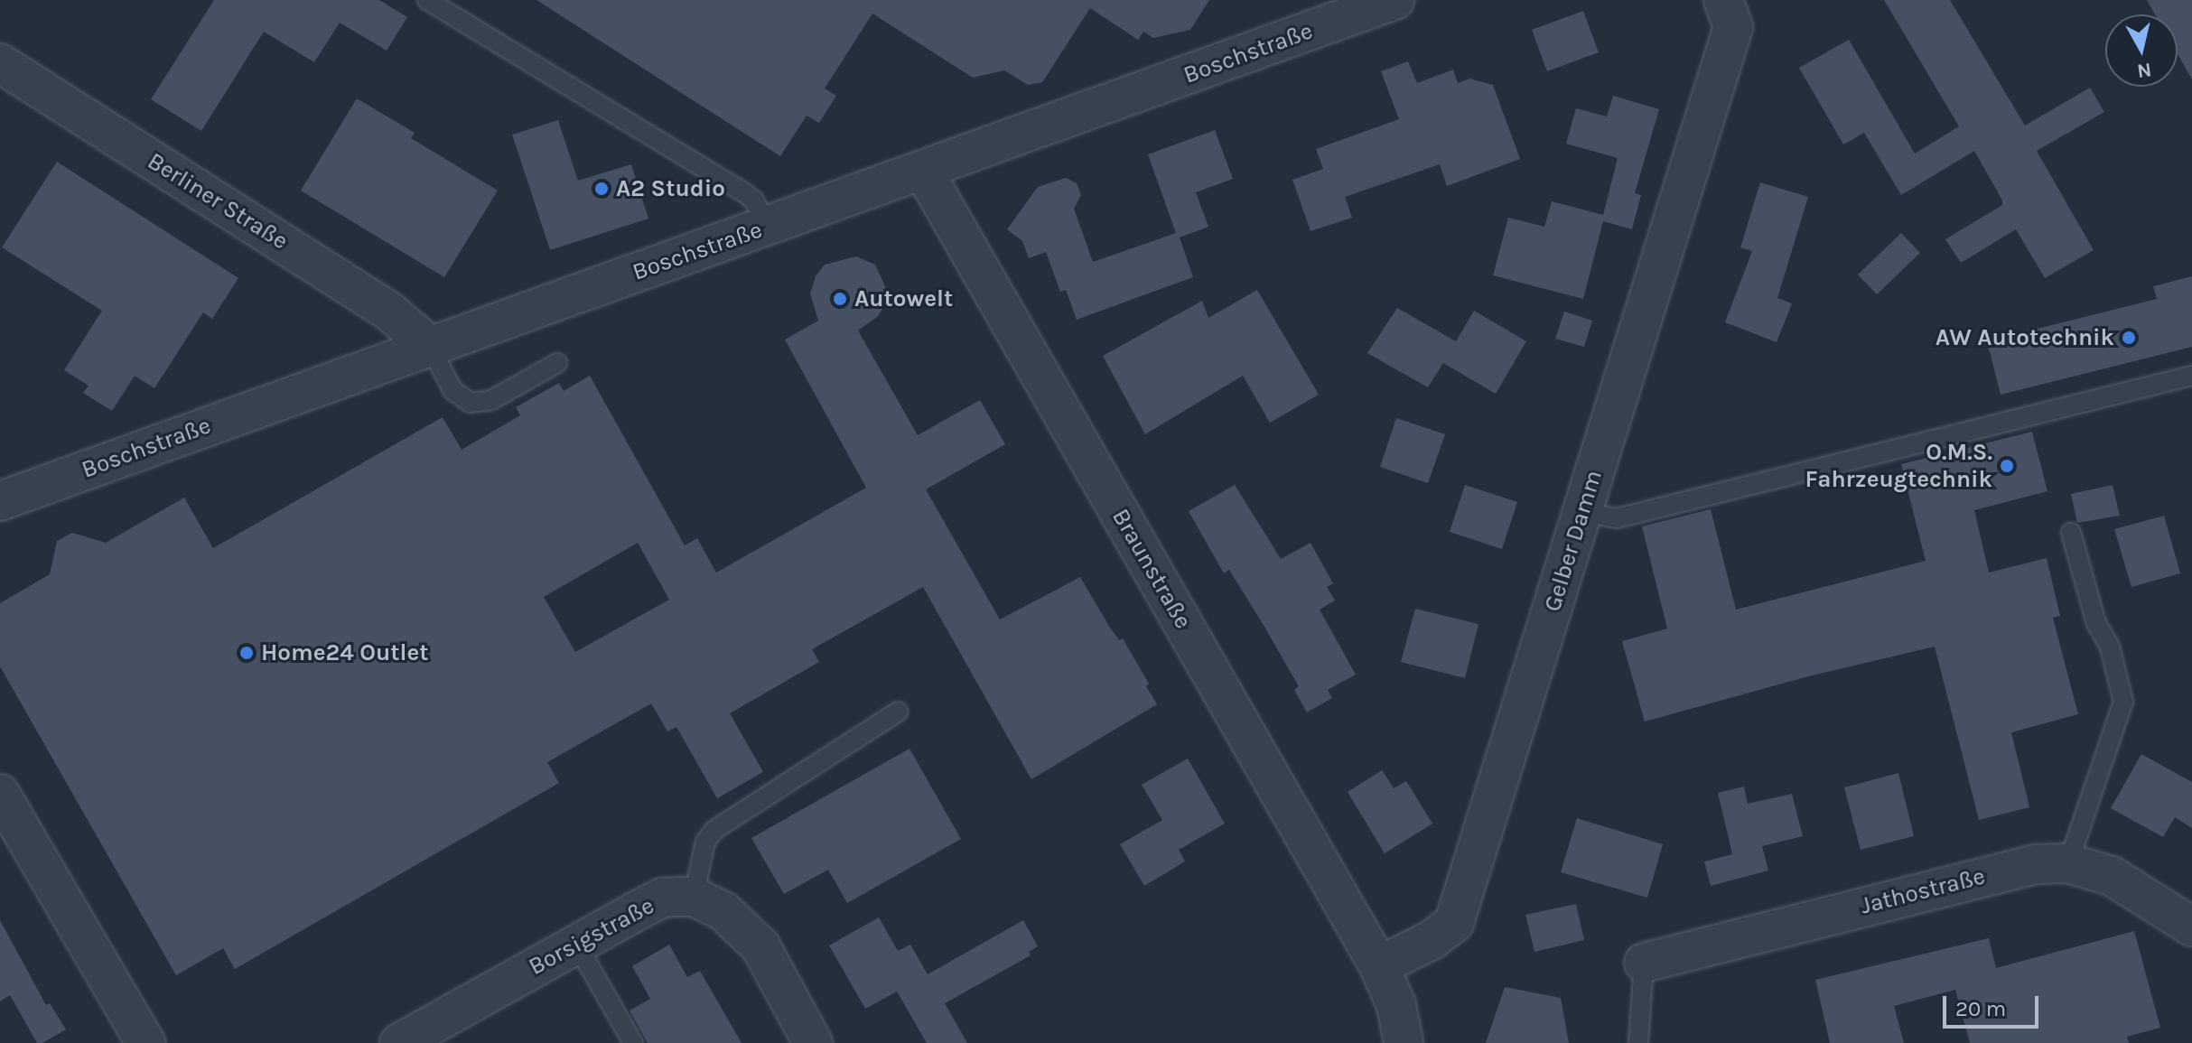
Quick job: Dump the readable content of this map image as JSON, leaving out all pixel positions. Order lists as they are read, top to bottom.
{
  "streets": {
    "street": [
      "Boschstraße",
      "Berliner Straße",
      "Gelber Damm",
      "Braunstraße",
      "Jathostraße",
      "Borsigstraße"
    ]
  },
  "crossings": [
    ["Boschstraße", "Berliner Straße"],
    ["Boschstraße", "Braunstraße"],
    ["Gelber Damm", "Braunstraße"]
  ],
  "places": [
    "A2 Studio",
    "Autowelt",
    "AW Autotechnik",
    "O.M.S. Fahrzeugtechnik",
    "Home24 Outlet"
  ],
  "scale_bar": "20 m",
  "north": "bottom"
}
